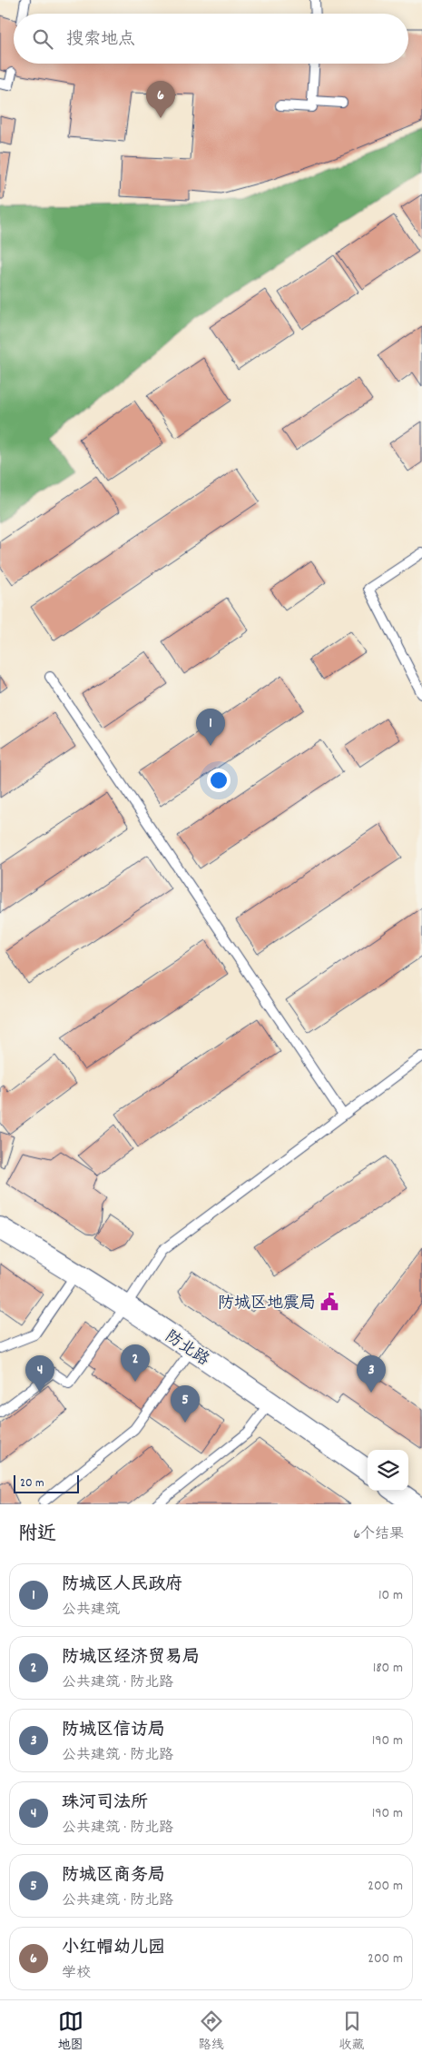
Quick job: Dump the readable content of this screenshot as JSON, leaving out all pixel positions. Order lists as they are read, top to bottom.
{
  "streets": {
    "street": ["防北路"]
  },
  "places": {
    "public building": ["防城区地震局"]
  },
  "scale_bar": "20 m",
  "page": {
    "search": "搜索地点",
    "pins": [
      "6",
      "1",
      "2",
      "3",
      "4",
      "5"
    ],
    "scale": "20 m",
    "heading": ["附近", "6个结果"],
    "list": [
      {
        "mark": "1",
        "name": "防城区人民政府",
        "note": "公共建筑",
        "value": "10 m"
      },
      {
        "mark": "2",
        "name": "防城区经济贸易局",
        "note": "公共建筑 · 防北路",
        "value": "180 m"
      },
      {
        "mark": "3",
        "name": "防城区信访局",
        "note": "公共建筑 · 防北路",
        "value": "190 m"
      },
      {
        "mark": "4",
        "name": "珠河司法所",
        "note": "公共建筑 · 防北路",
        "value": "190 m"
      },
      {
        "mark": "5",
        "name": "防城区商务局",
        "note": "公共建筑 · 防北路",
        "value": "200 m"
      },
      {
        "mark": "6",
        "name": "小红帽幼儿园",
        "note": "学校",
        "value": "200 m"
      }
    ],
    "nav": ["地图", "路线", "收藏"]
  }
}
